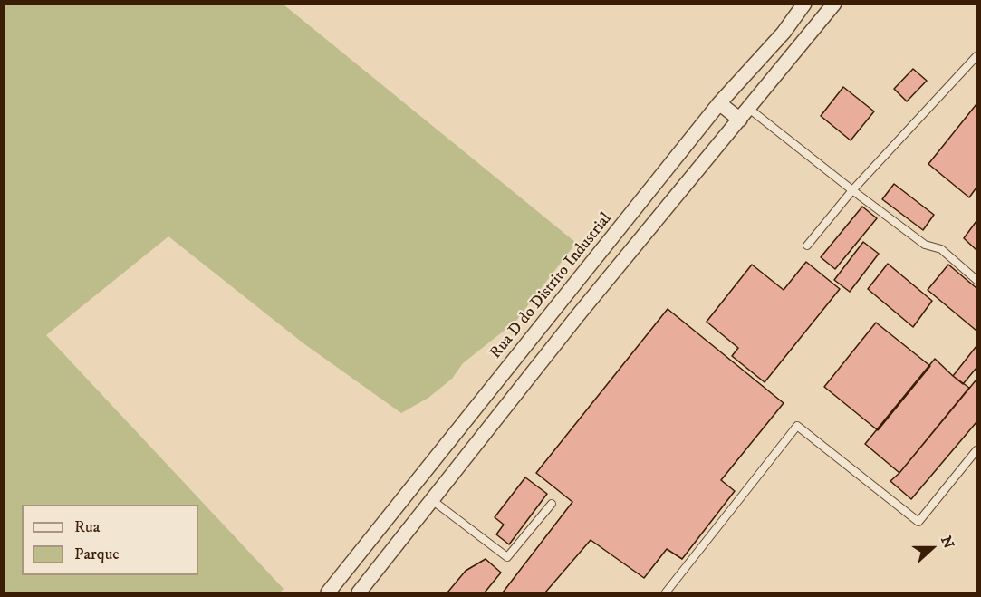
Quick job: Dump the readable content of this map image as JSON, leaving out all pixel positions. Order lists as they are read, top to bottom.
{
  "streets": {
    "street": ["Rua D do Distrito Industrial"]
  },
  "legend": ["Rua", "Parque"],
  "north": "right"
}
